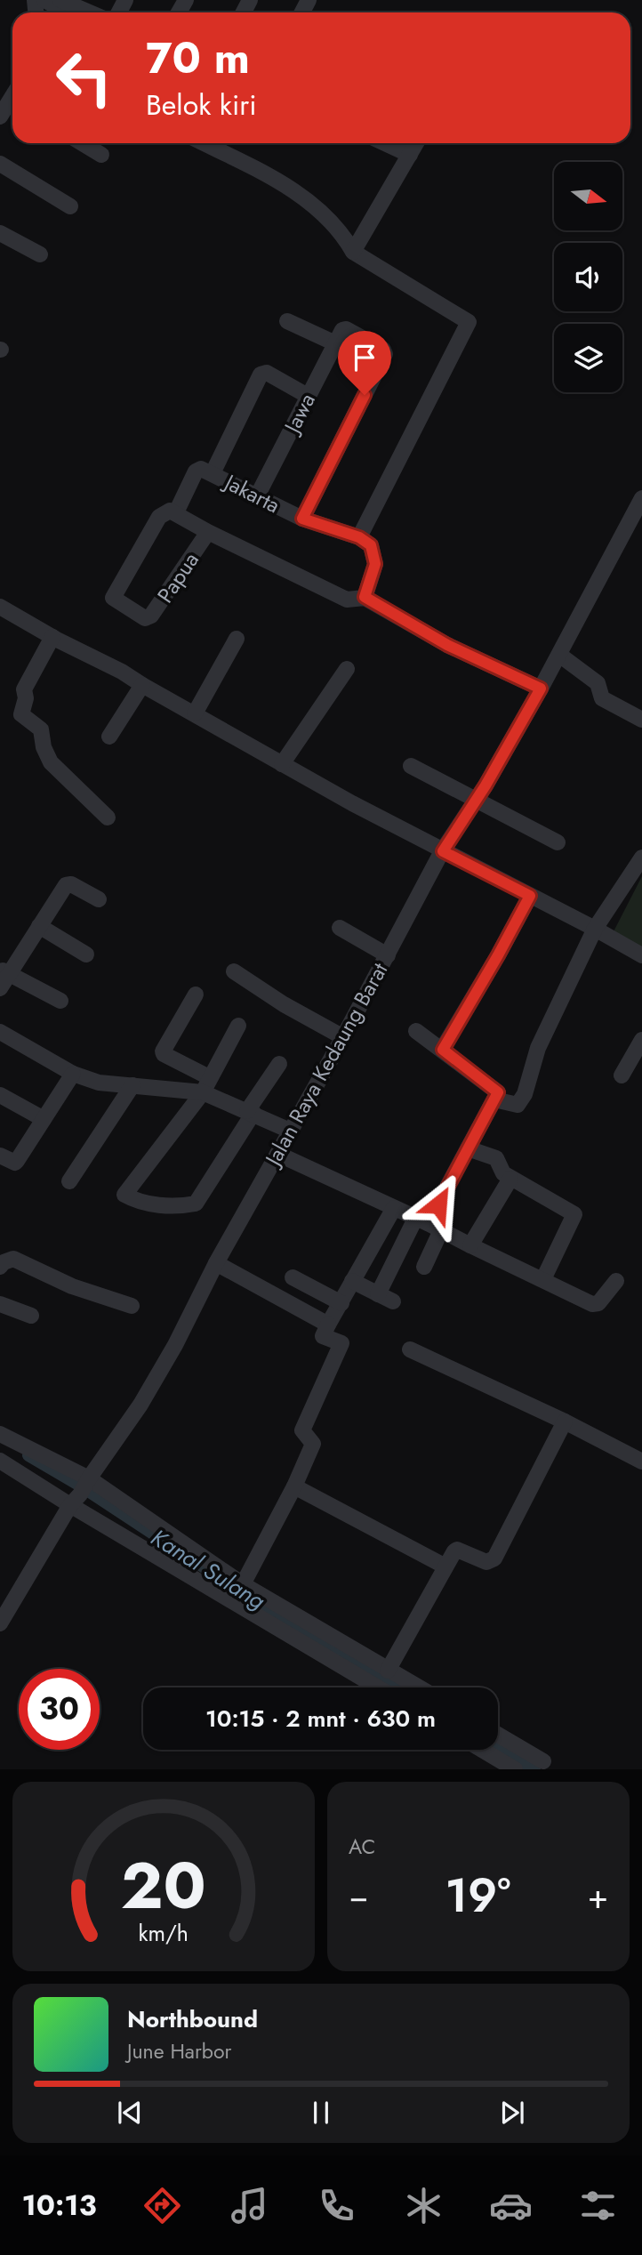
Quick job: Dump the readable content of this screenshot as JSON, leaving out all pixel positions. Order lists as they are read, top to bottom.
{
  "streets": {
    "street": [
      "Jawa",
      "Jakarta",
      "Papua",
      "Jalan Raya Kedaung Barat"
    ]
  },
  "crossings": [
    ["Jawa", "Jakarta"],
    ["Jakarta", "Papua"]
  ],
  "water": ["Kanal Sulang"],
  "north": "right",
  "page": {
    "turn": ["70 m", "Belok kiri"],
    "limit": "30",
    "trip": "10:15 · 2 mnt · 630 m",
    "tile": "AC",
    "heat": ["−", "19°", "+"],
    "song": ["Northbound", "June Harbor"],
    "tabs": "10:13",
    "gauge": ["20", "km/h"]
  }
}
